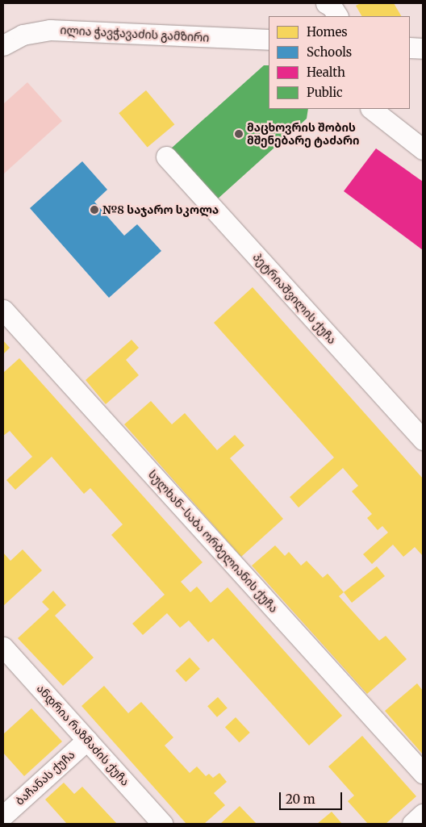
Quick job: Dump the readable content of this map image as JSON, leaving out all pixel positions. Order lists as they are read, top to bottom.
{
  "streets": {
    "street": [
      "ილია ჭავჭავაძის გამზირი",
      "პეტრიაშვილის ქუჩა",
      "სულხან-საბა ორბელიანის ქუჩა",
      "ანდრია რაზმაძის ქუჩა",
      "ბაჩანას ქუჩა"
    ]
  },
  "crossings": [
    ["ანდრია რაზმაძის ქუჩა", "ბაჩანას ქუჩა"]
  ],
  "places": ["მაცხოვრის შობის მშენებარე ტაძარი", "№8 საჯარო სკოლა"],
  "legend": [
    "Homes",
    "Schools",
    "Health",
    "Public"
  ],
  "scale_bar": "20 m"
}
